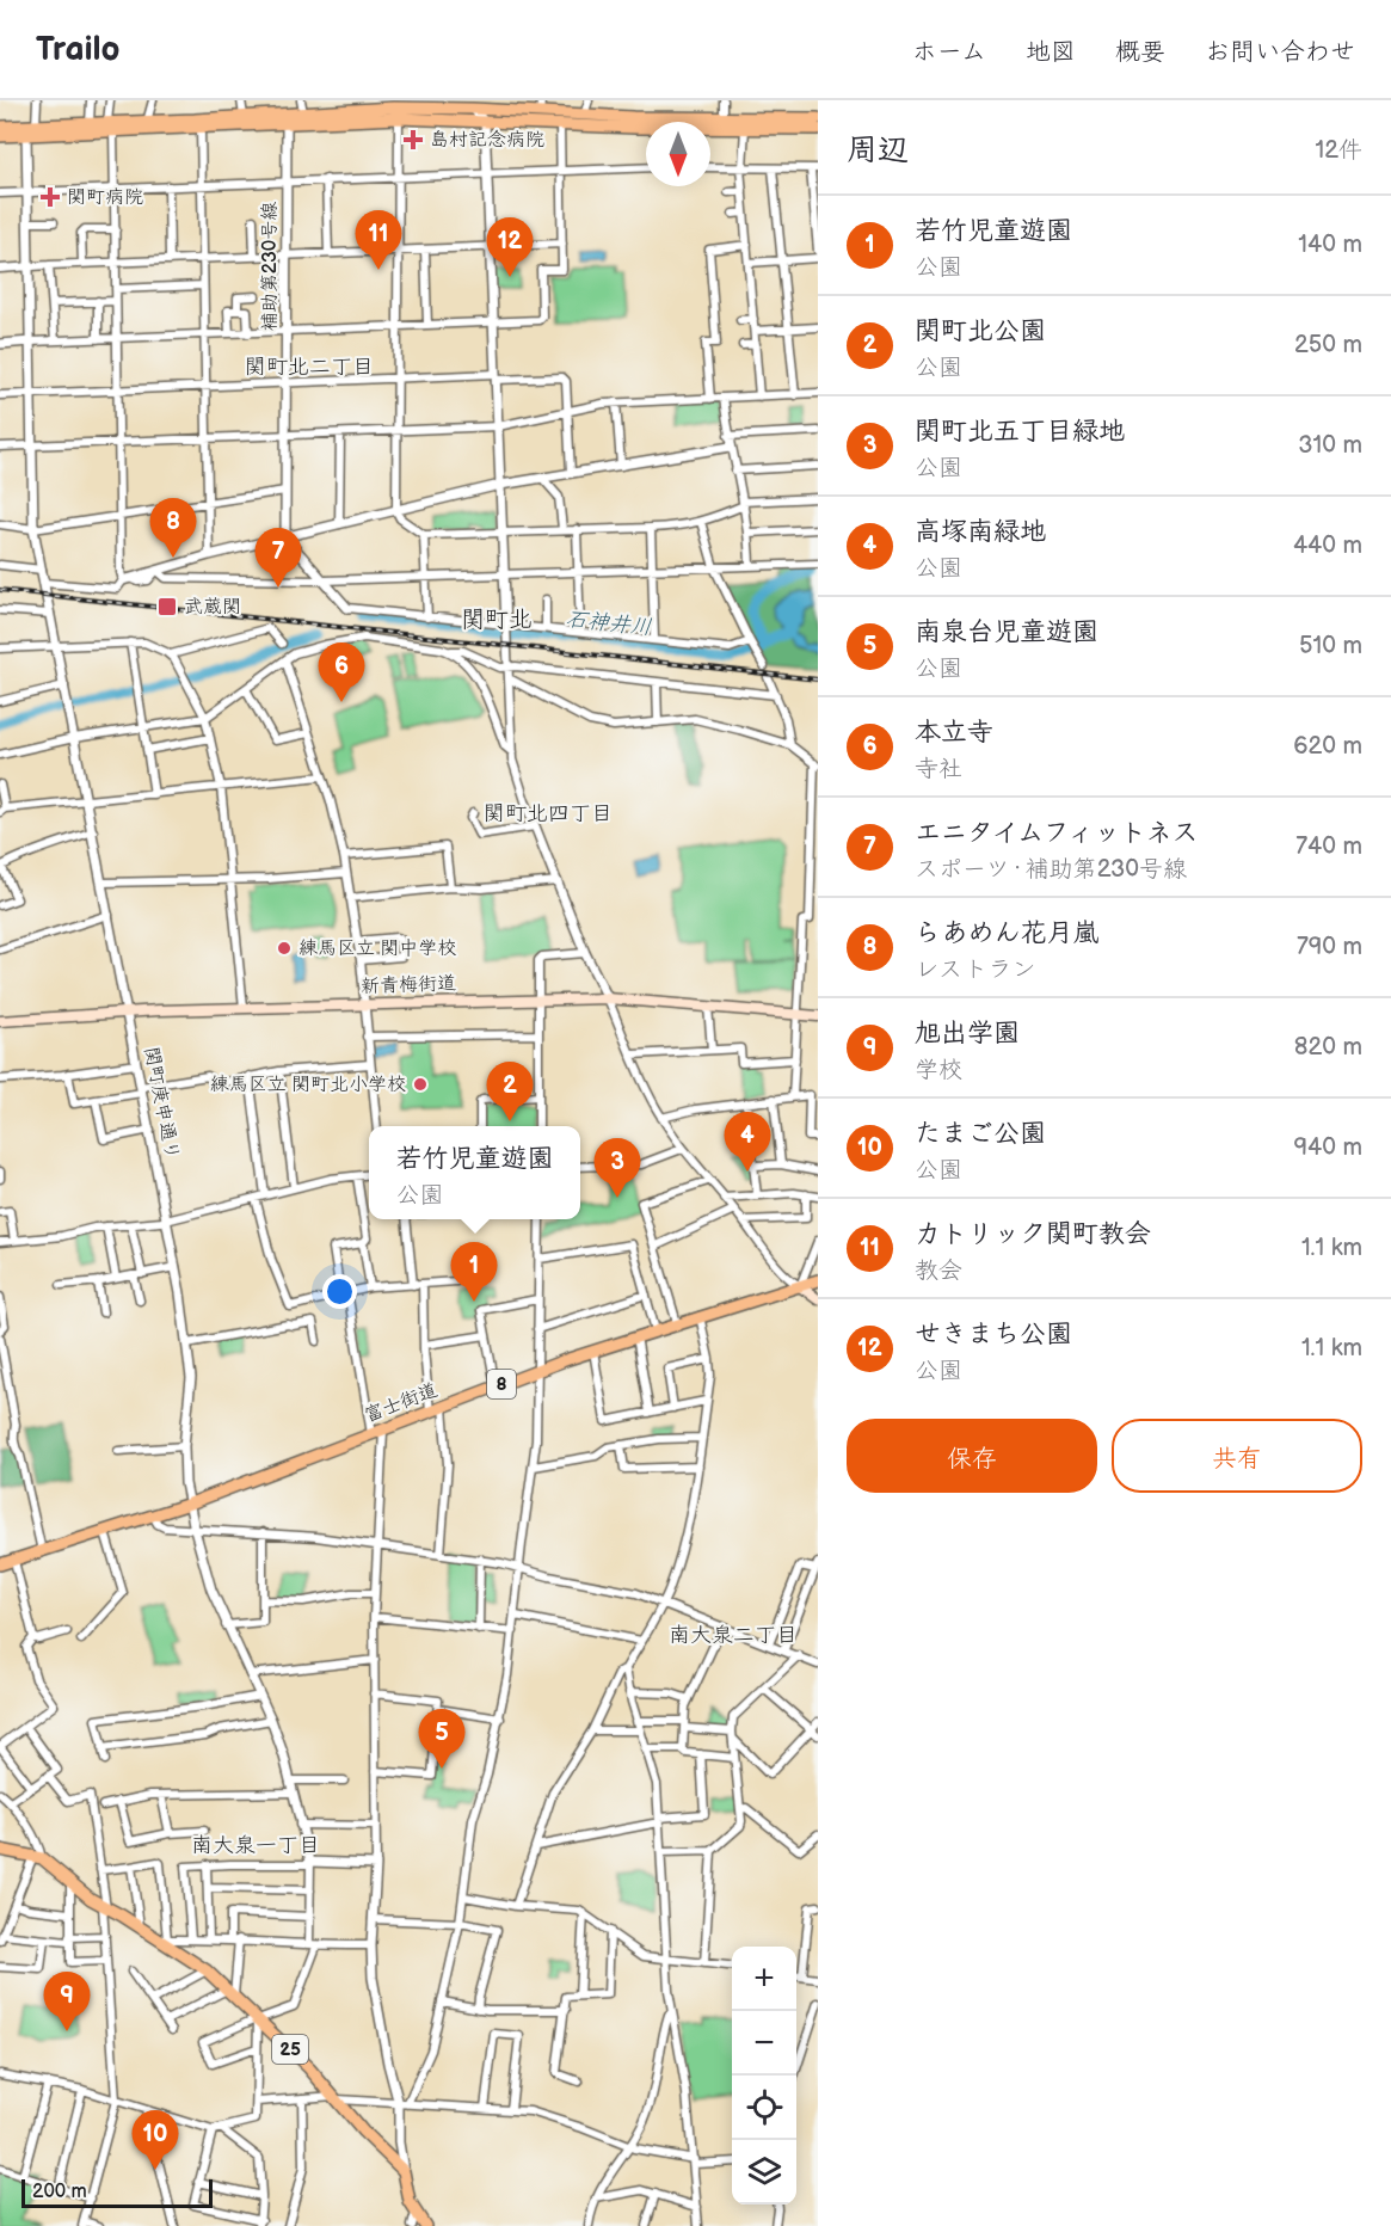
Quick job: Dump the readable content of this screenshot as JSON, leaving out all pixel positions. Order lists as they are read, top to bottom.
{
  "streets": {
    "main road": [
      "新青梅街道",
      "8",
      "富士街道",
      "25"
    ],
    "street": ["補助第230号線", "関町庚申通り"]
  },
  "crossings": [
    ["新青梅街道", "関町庚申通り"],
    ["関町庚申通り", "富士街道"]
  ],
  "districts": [
    "関町北二丁目",
    "関町北",
    "関町北四丁目",
    "南大泉二丁目",
    "南大泉一丁目"
  ],
  "water": ["石神井川"],
  "places": {
    "health": ["島村記念病院", "関町病院"],
    "transit": ["武蔵関"],
    "other": ["練馬区立 関中学校", "練馬区立 関町北小学校"]
  },
  "scale_bar": "200 m",
  "north": "bottom",
  "page": {
    "header": "Trailo",
    "nav": [
      "ホーム",
      "地図",
      "概要",
      "お問い合わせ"
    ],
    "heading": ["周辺", "12件"],
    "list": [
      {
        "mark": "1",
        "name": "若竹児童遊園",
        "note": "公園",
        "value": "140 m"
      },
      {
        "mark": "2",
        "name": "関町北公園",
        "note": "公園",
        "value": "250 m"
      },
      {
        "mark": "3",
        "name": "関町北五丁目緑地",
        "note": "公園",
        "value": "310 m"
      },
      {
        "mark": "4",
        "name": "高塚南緑地",
        "note": "公園",
        "value": "440 m"
      },
      {
        "mark": "5",
        "name": "南泉台児童遊園",
        "note": "公園",
        "value": "510 m"
      },
      {
        "mark": "6",
        "name": "本立寺",
        "note": "寺社",
        "value": "620 m"
      },
      {
        "mark": "7",
        "name": "エニタイムフィットネス",
        "note": "スポーツ · 補助第230号線",
        "value": "740 m"
      },
      {
        "mark": "8",
        "name": "らあめん花月嵐",
        "note": "レストラン",
        "value": "790 m"
      },
      {
        "mark": "9",
        "name": "旭出学園",
        "note": "学校",
        "value": "820 m"
      },
      {
        "mark": "10",
        "name": "たまご公園",
        "note": "公園",
        "value": "940 m"
      },
      {
        "mark": "11",
        "name": "カトリック関町教会",
        "note": "教会",
        "value": "1.1 km"
      },
      {
        "mark": "12",
        "name": "せきまち公園",
        "note": "公園",
        "value": "1.1 km"
      }
    ],
    "pins": [
      "11",
      "12",
      "8",
      "7",
      "6",
      "2",
      "4",
      "3",
      "1",
      "5",
      "9",
      "10"
    ],
    "popup": ["若竹児童遊園", "公園"],
    "buttons": ["保存", "共有"],
    "map_buttons": ["+", "−"],
    "scale": "200 m"
  }
}
